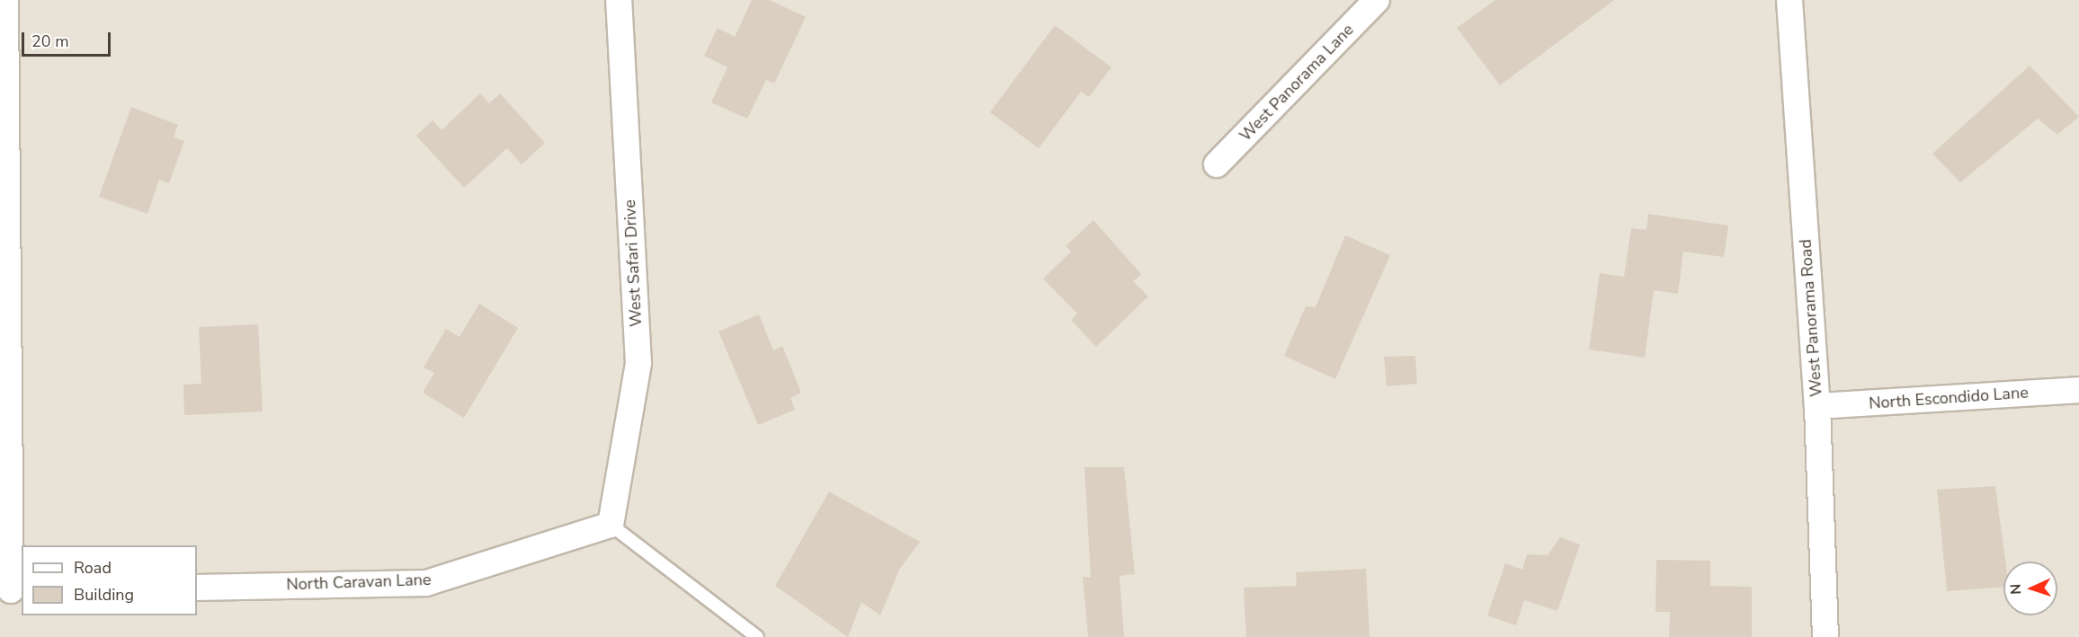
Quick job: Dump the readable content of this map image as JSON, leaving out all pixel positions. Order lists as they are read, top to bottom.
{
  "streets": {
    "street": [
      "West Panorama Lane",
      "West Safari Drive",
      "West Panorama Road",
      "North Escondido Lane",
      "North Caravan Lane"
    ]
  },
  "crossings": [
    ["West Safari Drive", "North Caravan Lane"],
    ["West Panorama Road", "North Escondido Lane"]
  ],
  "legend": ["Road", "Building"],
  "scale_bar": "20 m",
  "north": "left"
}
